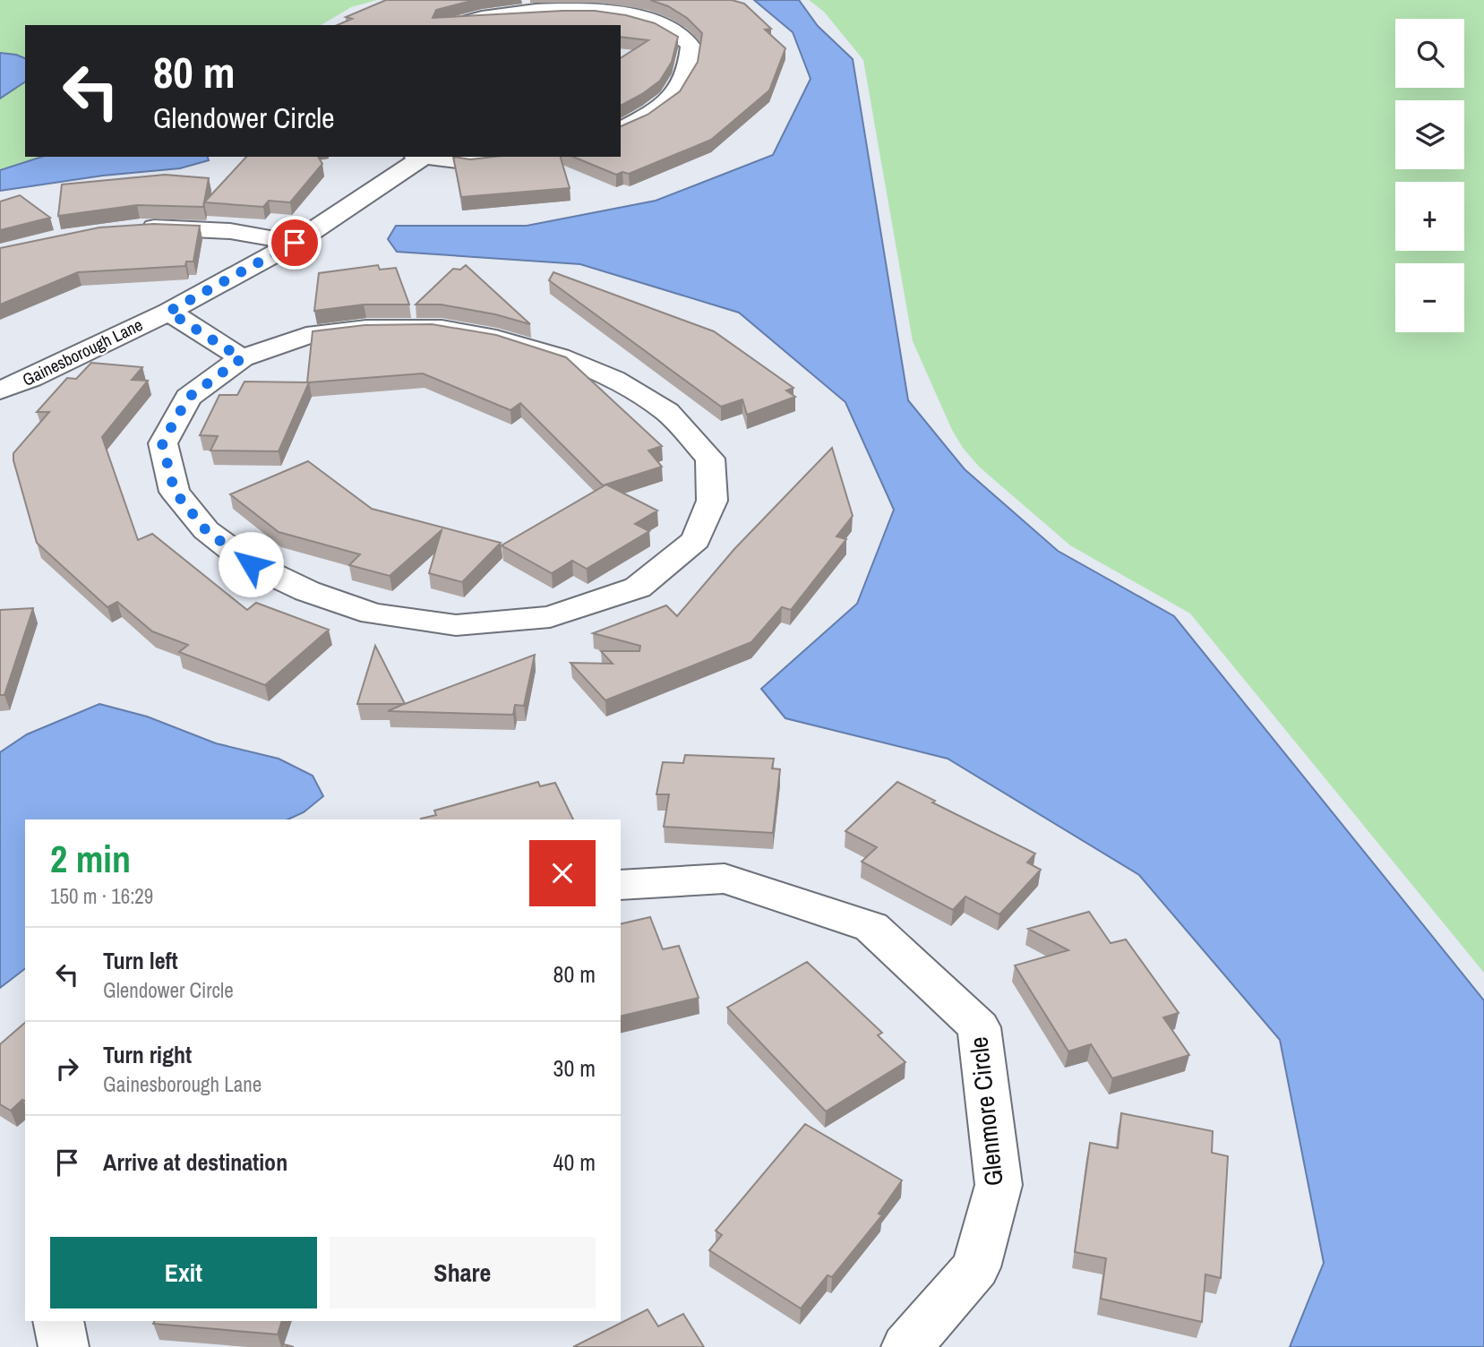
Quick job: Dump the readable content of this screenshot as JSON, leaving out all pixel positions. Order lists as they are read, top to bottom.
{
  "streets": {
    "street": ["Gainesborough Lane", "Glenmore Circle"]
  },
  "page": {
    "map_buttons": ["+", "−"],
    "turn": ["80 m", "Glendower Circle"],
    "heading": ["2 min", "150 m · 16:29"],
    "list": [
      {
        "name": "Turn left",
        "note": "Glendower Circle",
        "value": "80 m"
      },
      {
        "name": "Turn right",
        "note": "Gainesborough Lane",
        "value": "30 m"
      },
      {
        "name": "Arrive at destination",
        "value": "40 m"
      }
    ],
    "buttons": ["Exit", "Share"]
  }
}
